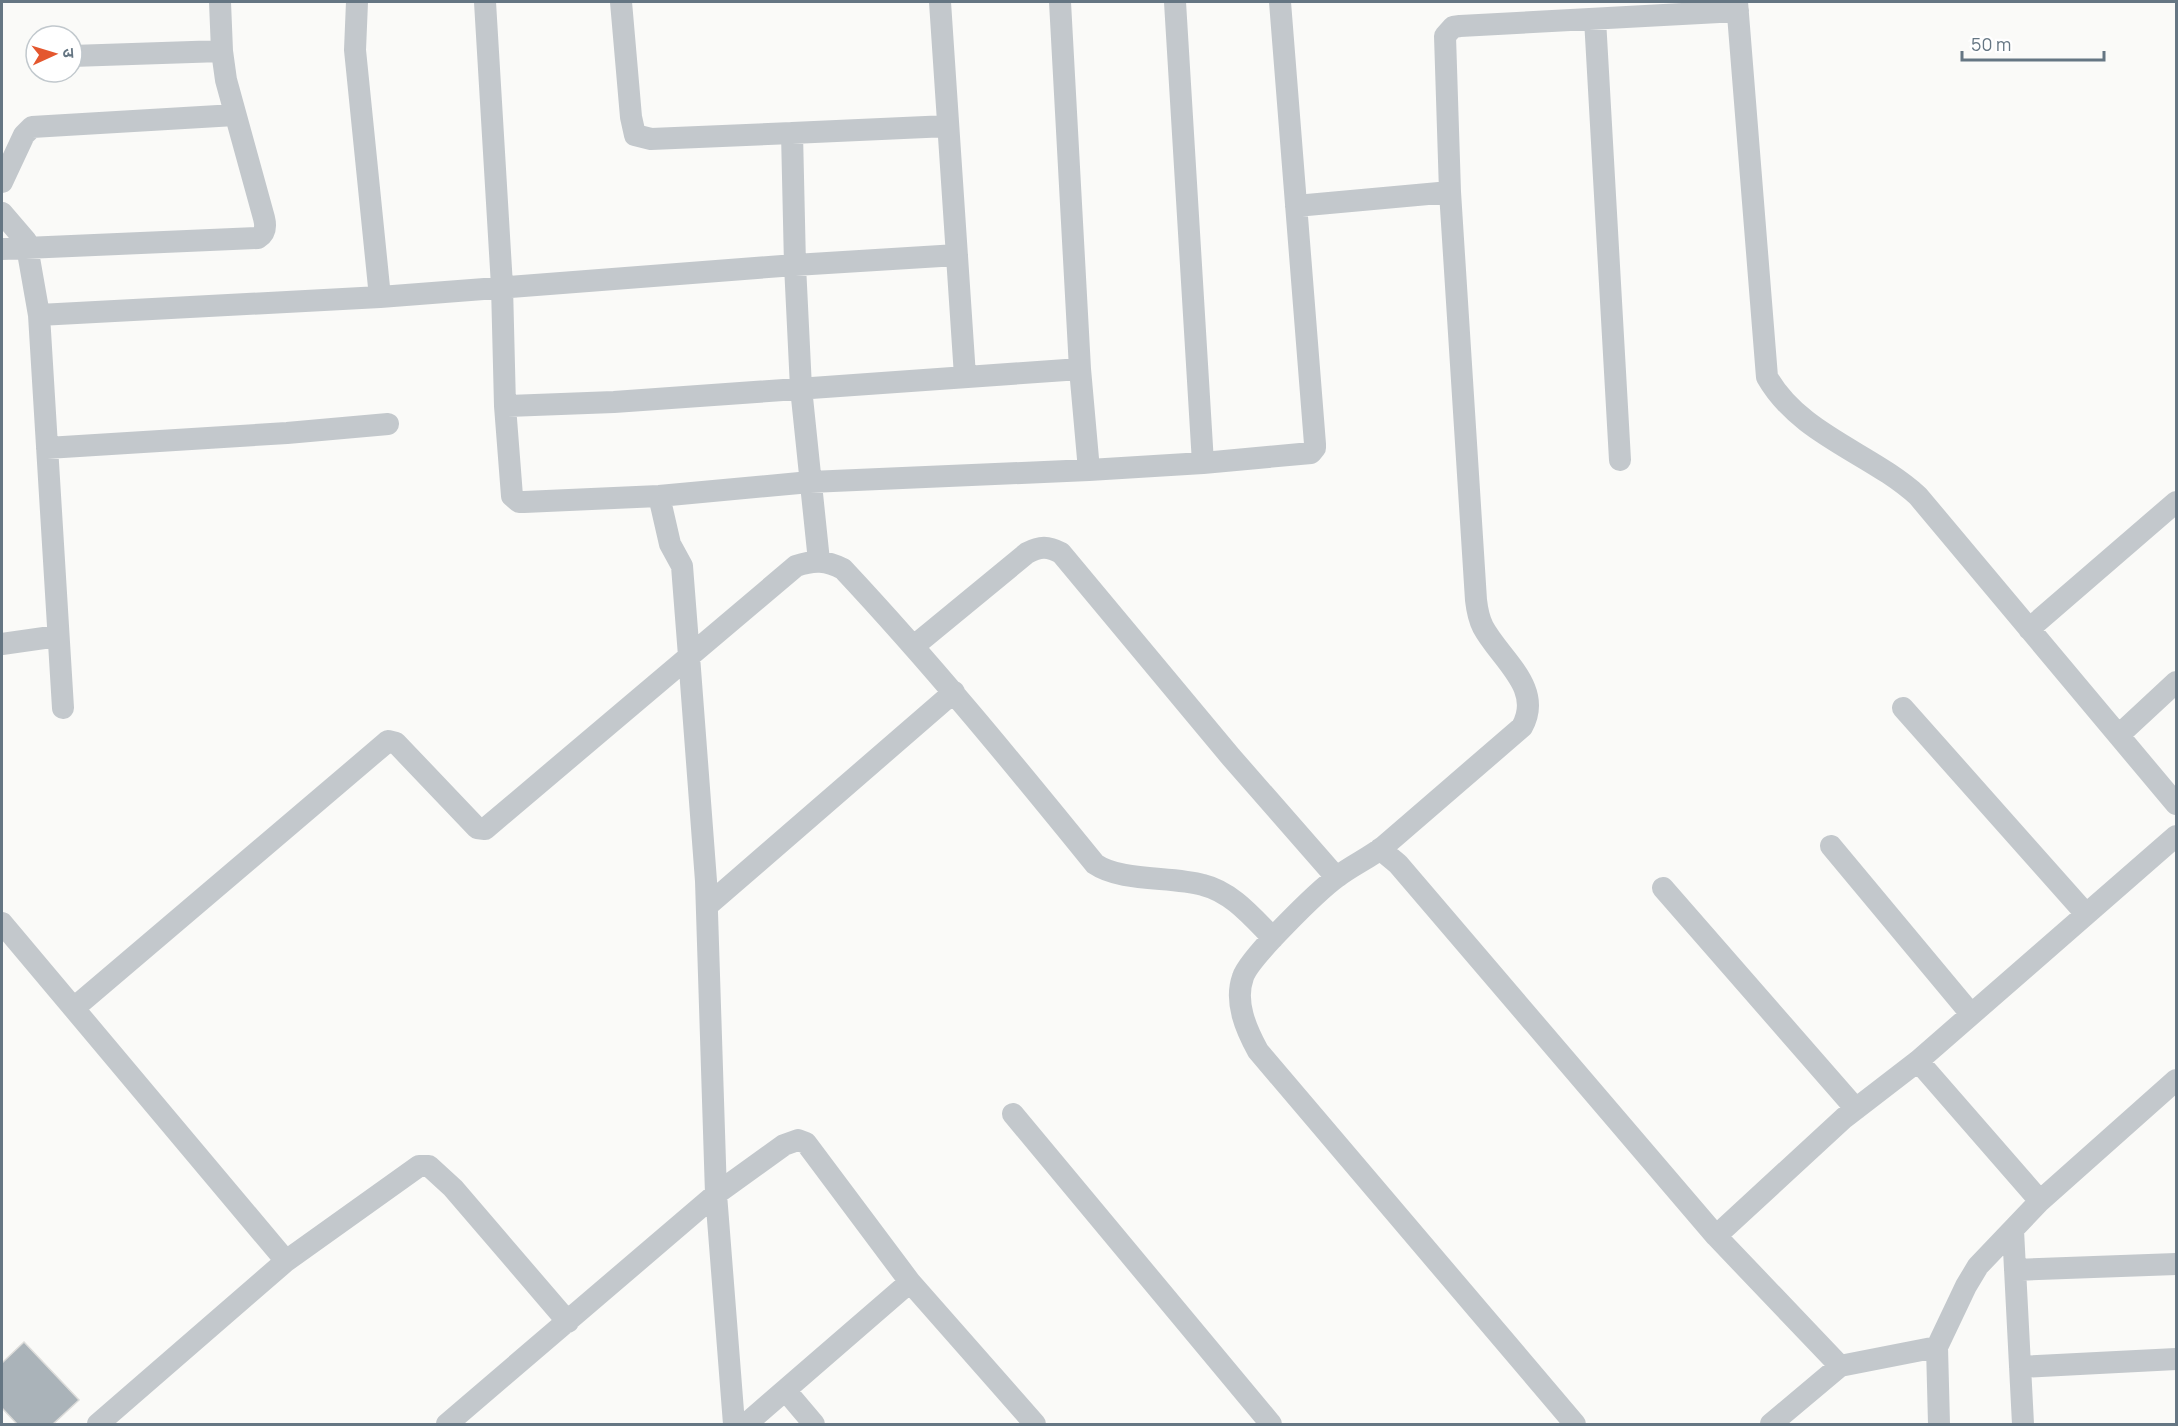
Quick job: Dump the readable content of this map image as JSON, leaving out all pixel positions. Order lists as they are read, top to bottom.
{
  "scale_bar": "50 m",
  "north": "right"
}
